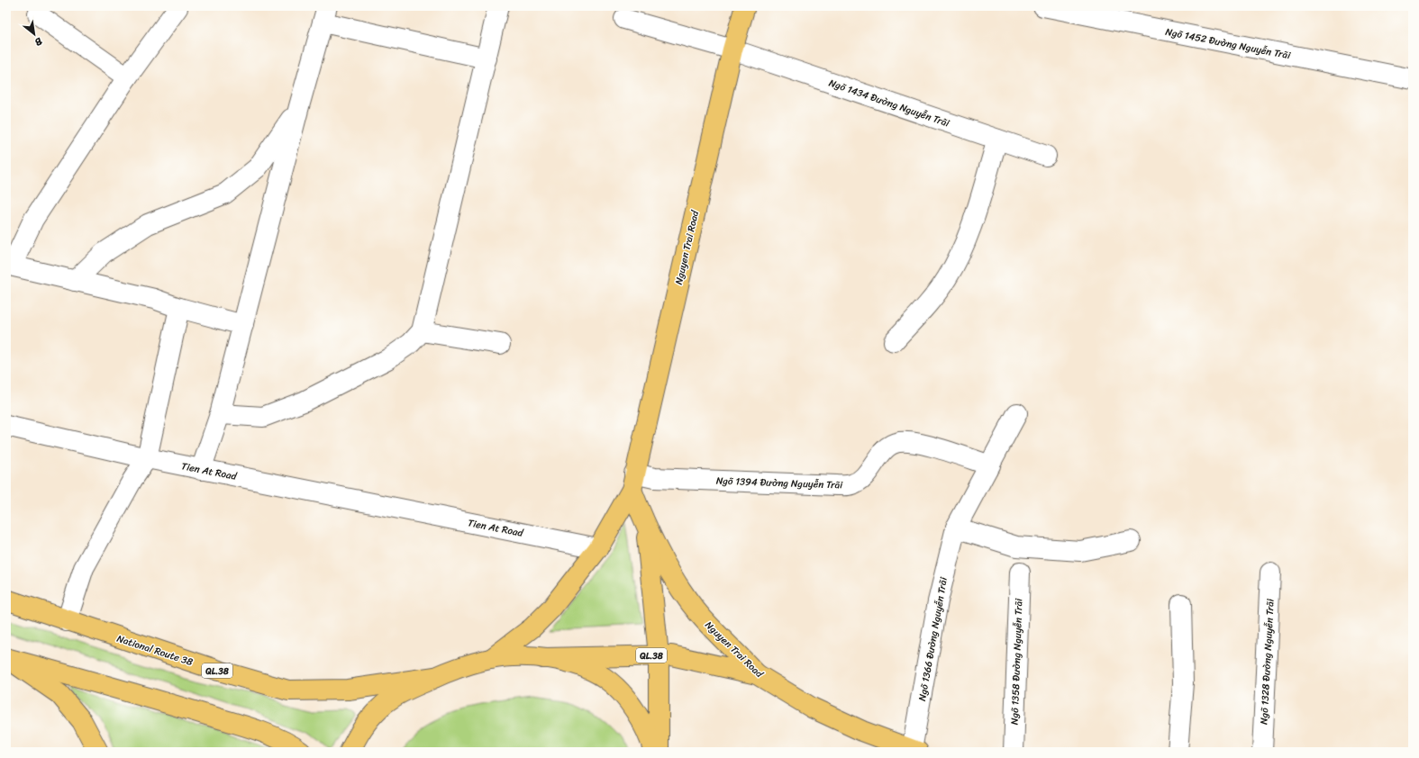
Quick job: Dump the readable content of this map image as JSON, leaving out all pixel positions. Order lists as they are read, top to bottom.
{
  "streets": {
    "main road": ["Nguyen Trai Road", "National Route 38", "QL.38"],
    "street": [
      "Ngõ 1452 Đường Nguyễn Trãi",
      "Ngõ 1434 Đường Nguyễn Trãi",
      "Tien At Road",
      "Ngõ 1394 Đường Nguyễn Trãi",
      "Ngõ 1366 Đường Nguyễn Trãi",
      "Ngõ 1358 Đường Nguyễn Trãi",
      "Ngõ 1328 Đường Nguyễn Trãi"
    ]
  },
  "crossings": [
    ["Ngõ 1434 Đường Nguyễn Trãi", "Nguyen Trai Road"],
    ["Nguyen Trai Road", "Tien At Road"],
    ["Nguyen Trai Road", "Ngõ 1394 Đường Nguyễn Trãi"],
    ["Nguyen Trai Road", "Ngõ 1366 Đường Nguyễn Trãi"],
    ["Nguyen Trai Road", "QL.38"],
    ["Ngõ 1394 Đường Nguyễn Trãi", "Ngõ 1366 Đường Nguyễn Trãi"]
  ],
  "north": "bottom right"
}
